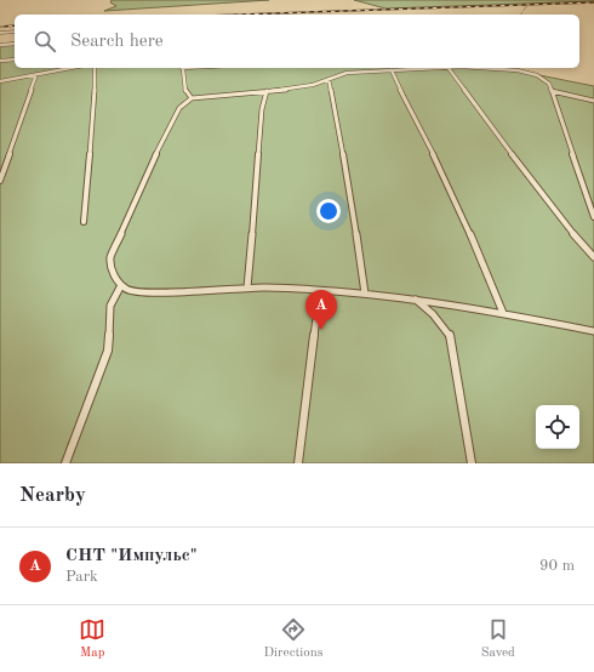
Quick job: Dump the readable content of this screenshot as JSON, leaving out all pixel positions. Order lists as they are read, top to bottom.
{
  "page": {
    "search": "Search here",
    "pins": "A",
    "heading": "Nearby",
    "list": [
      {
        "mark": "A",
        "name": "СНТ \"Импульс\"",
        "note": "Park",
        "value": "90 m"
      }
    ],
    "nav": ["Map", "Directions", "Saved"]
  }
}
